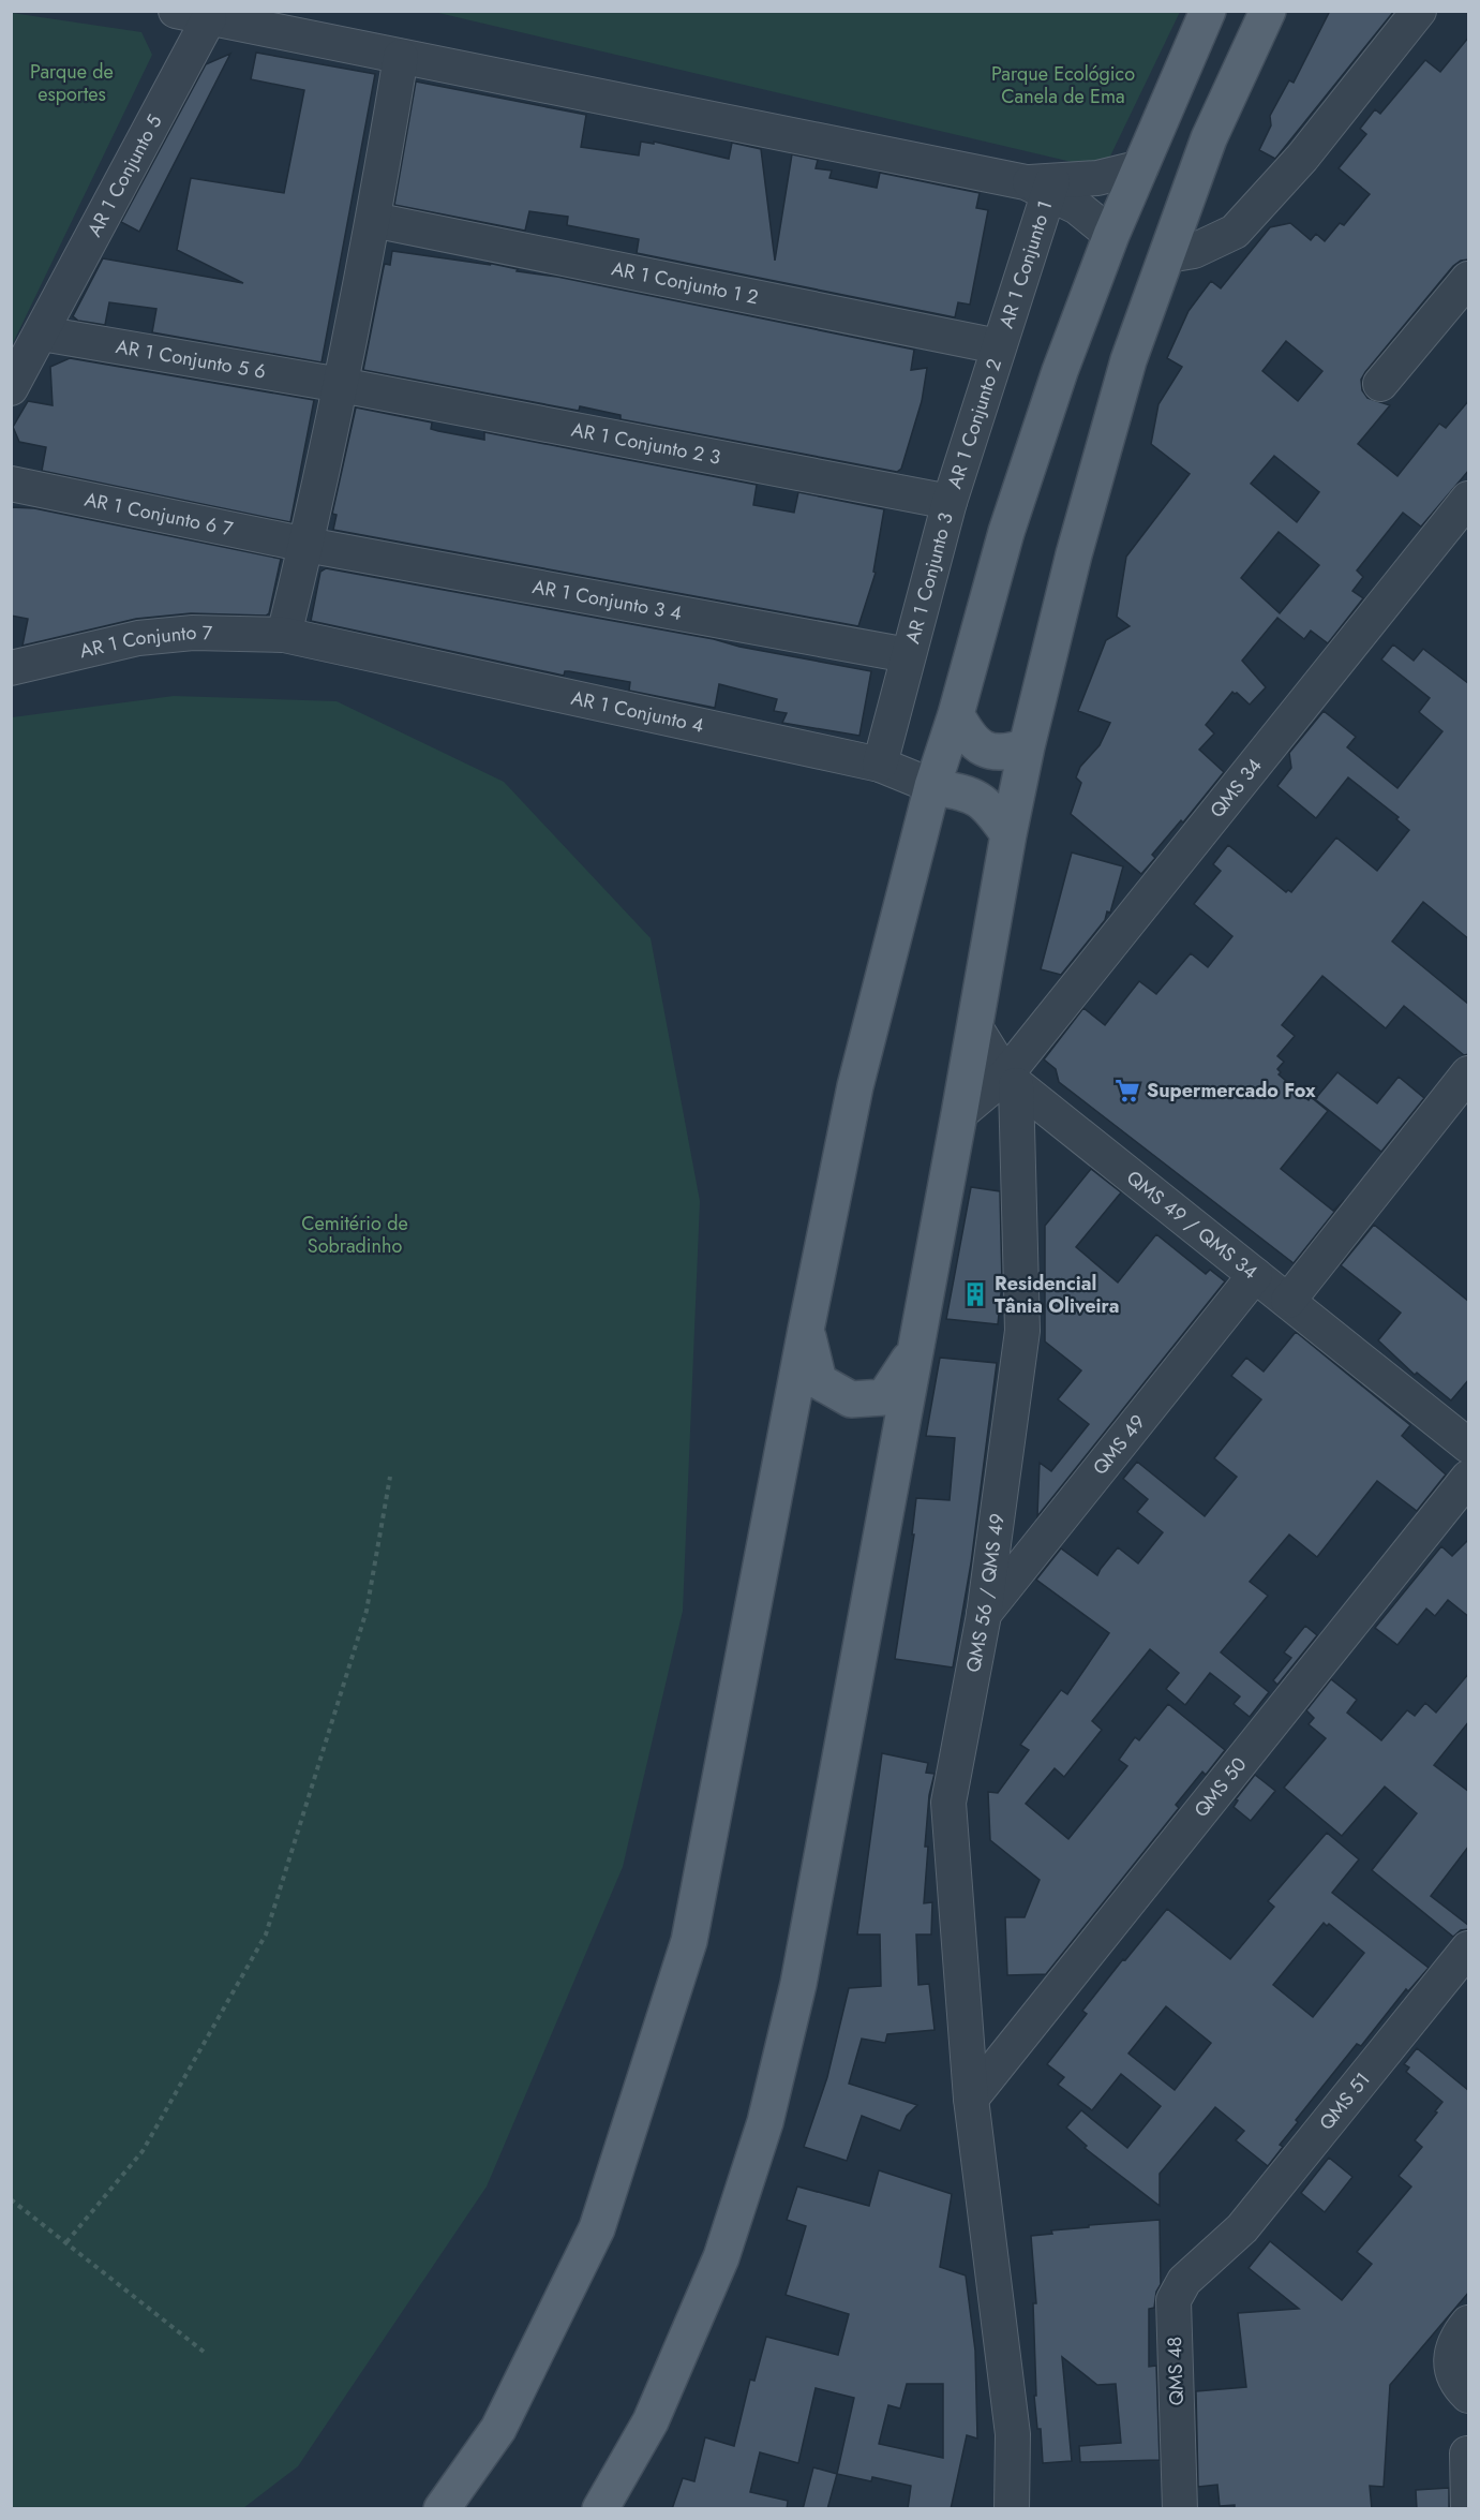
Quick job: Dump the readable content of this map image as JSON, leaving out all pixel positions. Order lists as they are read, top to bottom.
{
  "streets": {
    "street": [
      "AR 1 Conjunto 5",
      "AR 1 Conjunto 1",
      "AR 1 Conjunto 1 2",
      "AR 1 Conjunto 5 6",
      "AR 1 Conjunto 2",
      "AR 1 Conjunto 2 3",
      "AR 1 Conjunto 6 7",
      "AR 1 Conjunto 3",
      "AR 1 Conjunto 3 4",
      "AR 1 Conjunto 7",
      "AR 1 Conjunto 4",
      "QMS 34",
      "QMS 49 / QMS 34",
      "QMS 49",
      "QMS 56 / QMS 49",
      "QMS 50",
      "QMS 51",
      "QMS 48"
    ]
  },
  "crossings": [
    ["AR 1 Conjunto 5", "AR 1 Conjunto 5 6"],
    ["AR 1 Conjunto 1", "AR 1 Conjunto 1 2"],
    ["AR 1 Conjunto 1", "AR 1 Conjunto 2"],
    ["AR 1 Conjunto 1 2", "AR 1 Conjunto 2"],
    ["AR 1 Conjunto 5 6", "AR 1 Conjunto 2 3"],
    ["AR 1 Conjunto 2", "AR 1 Conjunto 2 3"],
    ["AR 1 Conjunto 2", "AR 1 Conjunto 3"],
    ["AR 1 Conjunto 2 3", "AR 1 Conjunto 3"],
    ["AR 1 Conjunto 6 7", "AR 1 Conjunto 3 4"],
    ["AR 1 Conjunto 3", "AR 1 Conjunto 3 4"],
    ["AR 1 Conjunto 7", "AR 1 Conjunto 4"],
    ["QMS 34", "QMS 49 / QMS 34"],
    ["QMS 34", "QMS 56 / QMS 49"],
    ["QMS 49 / QMS 34", "QMS 49"],
    ["QMS 49 / QMS 34", "QMS 56 / QMS 49"],
    ["QMS 49", "QMS 56 / QMS 49"],
    ["QMS 56 / QMS 49", "QMS 50"],
    ["QMS 51", "QMS 48"]
  ],
  "parks": ["Parque de esportes", "Parque Ecológico Canela de Ema", "Cemitério de Sobradinho"],
  "places": {
    "supermarket": ["Supermercado Fox"],
    "building": ["Residencial Tânia Oliveira"]
  }
}
